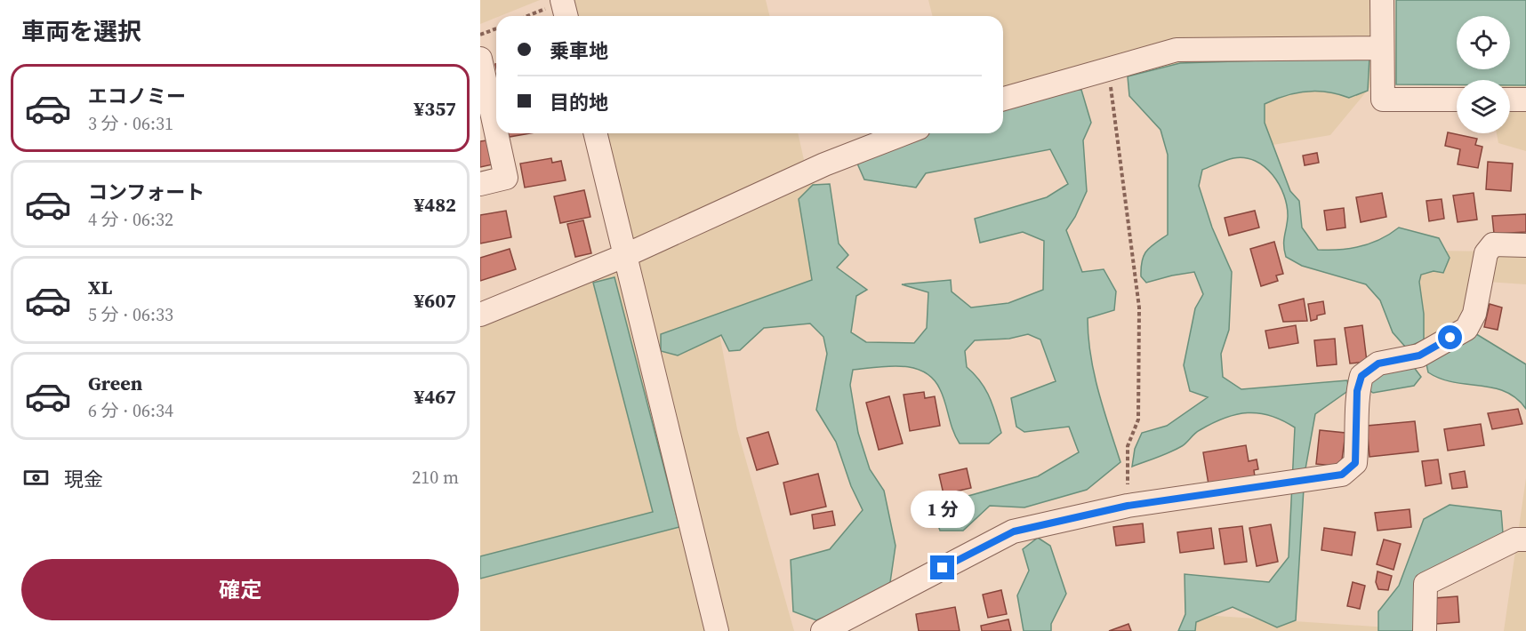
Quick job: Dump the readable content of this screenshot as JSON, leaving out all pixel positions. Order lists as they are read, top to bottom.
{
  "page": {
    "heading": "車両を選択",
    "banner": ["乗車地", "目的地"],
    "list": [
      {
        "name": "エコノミー",
        "note": "3 分 · 06:31",
        "value": "¥357"
      },
      {
        "name": "コンフォート",
        "note": "4 分 · 06:32",
        "value": "¥482"
      },
      {
        "name": "XL",
        "note": "5 分 · 06:33",
        "value": "¥607"
      },
      {
        "name": "Green",
        "note": "6 分 · 06:34",
        "value": "¥467"
      }
    ],
    "pay": ["現金", "210 m"],
    "bubble": "1 分",
    "buttons": "確定"
  }
}
